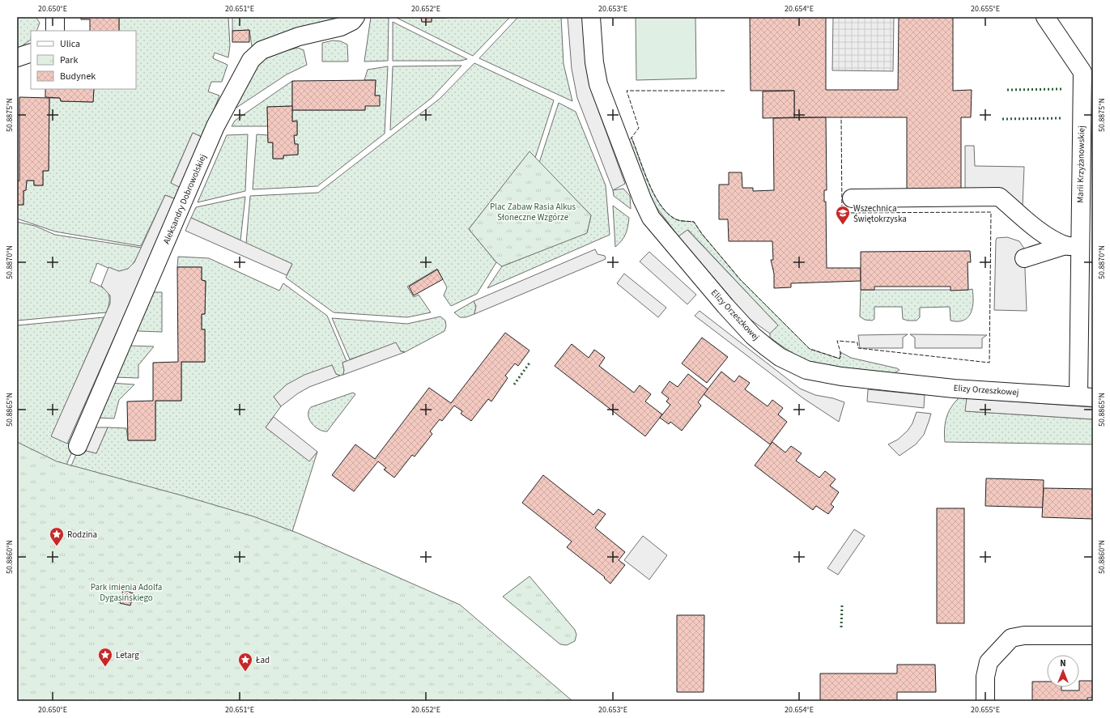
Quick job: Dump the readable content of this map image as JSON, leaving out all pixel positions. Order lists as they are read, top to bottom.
{
  "streets": {
    "street": ["Marii Krzyżanowskiej", "Aleksandry Dobrowolskiej", "Elizy Orzeszkowej"]
  },
  "crossings": [
    ["Marii Krzyżanowskiej", "Elizy Orzeszkowej"]
  ],
  "parks": ["Plac Zabaw Rasia Alkus Słoneczne Wzgórze", "Park imienia Adolfa Dygasińskiego"],
  "places": {
    "school or university": ["Wszechnica Świętokrzyska"],
    "place": ["Rodzina", "Letarg", "Ład"]
  },
  "legend": ["Ulica", "Park", "Budynek"],
  "north": "top",
  "coordinates": [
    "20.650°E",
    "20.651°E",
    "20.652°E",
    "20.653°E",
    "20.654°E",
    "20.655°E",
    "50.8875°N",
    "50.8870°N",
    "50.8865°N",
    "50.8860°N"
  ]
}
